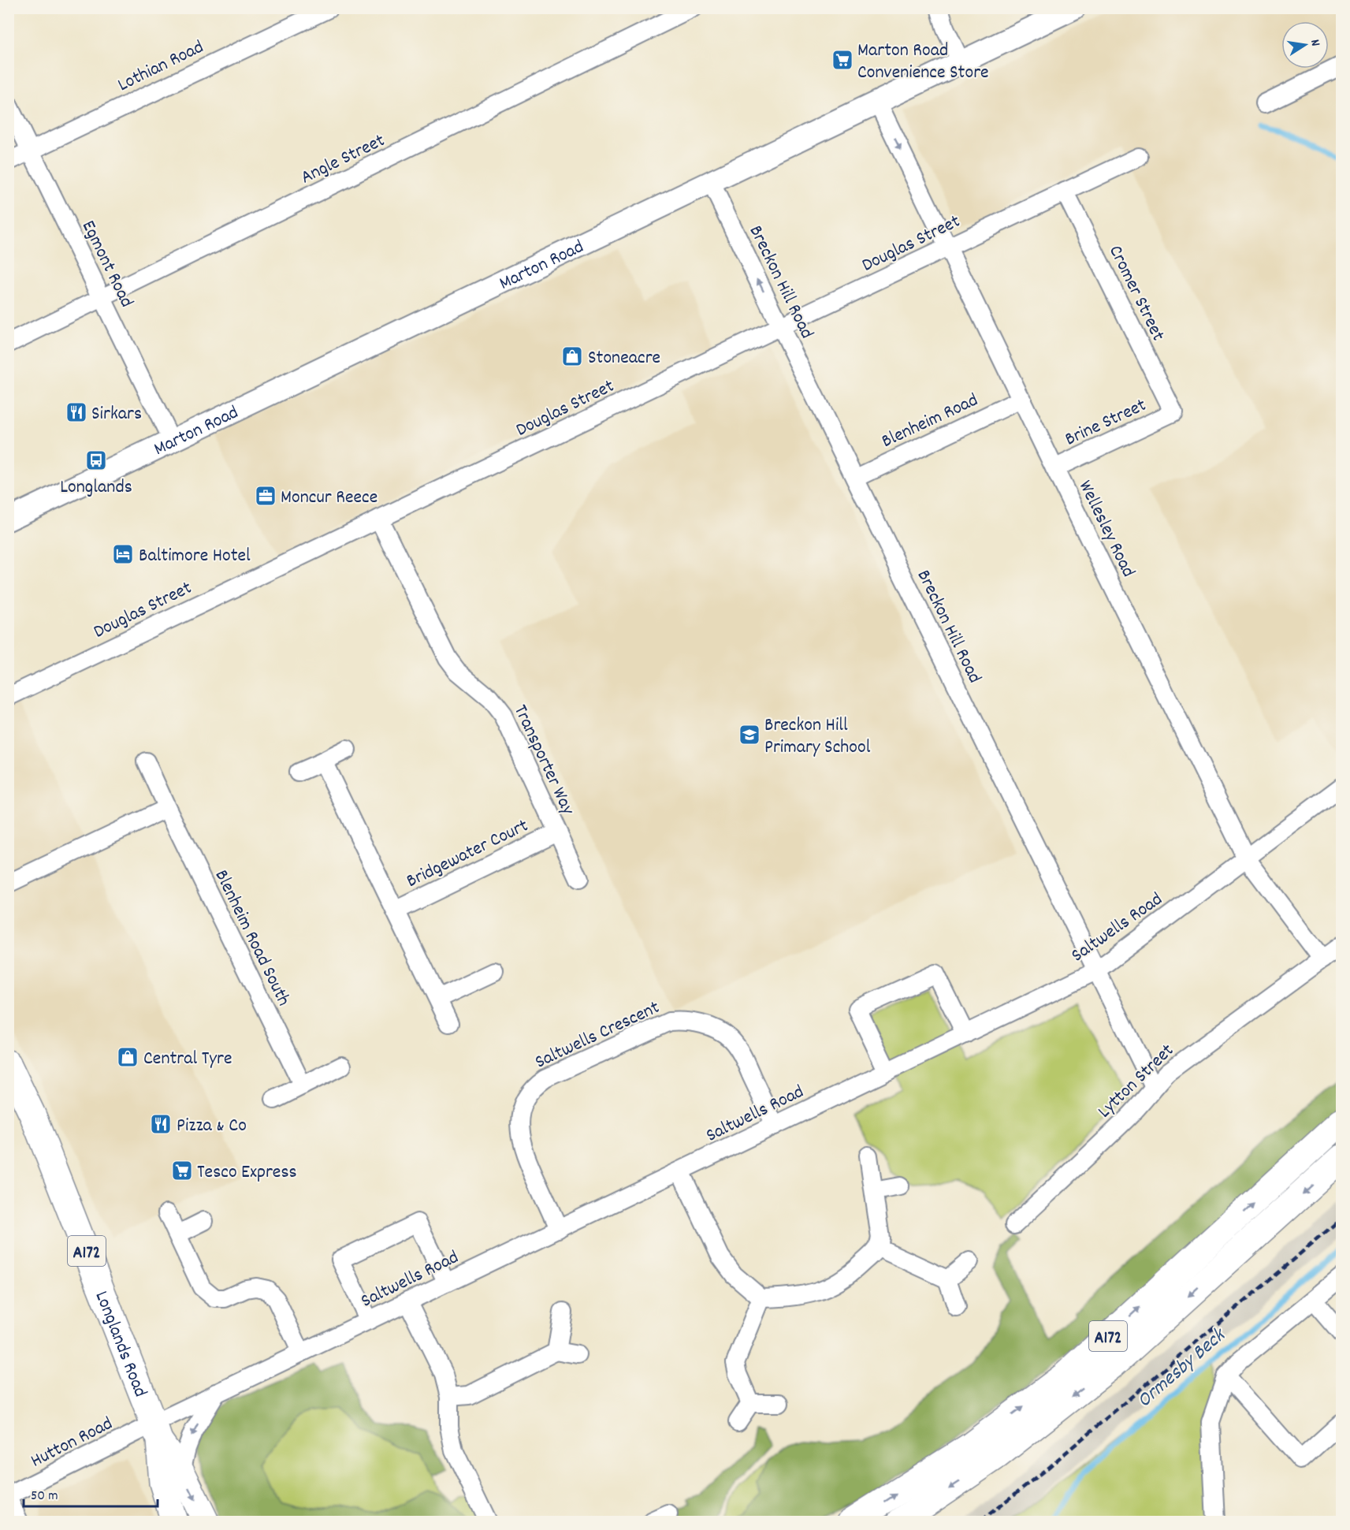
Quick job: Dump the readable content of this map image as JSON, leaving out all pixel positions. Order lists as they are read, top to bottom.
{
  "streets": {
    "main road": ["A172", "Longlands Road"],
    "street": [
      "Lothian Road",
      "Angle Street",
      "Douglas Street",
      "Egmont Road",
      "Marton Road",
      "Breckon Hill Road",
      "Cromer Street",
      "Blenheim Road",
      "Brine Street",
      "Wellesley Road",
      "Transporter Way",
      "Bridgewater Court",
      "Saltwells Road",
      "Blenheim Road South",
      "Saltwells Crescent",
      "Lytton Street",
      "Hutton Road"
    ]
  },
  "crossings": [
    ["Lothian Road", "Egmont Road"],
    ["Angle Street", "Egmont Road"],
    ["Douglas Street", "Breckon Hill Road"],
    ["Douglas Street", "Cromer Street"],
    ["Douglas Street", "Wellesley Road"],
    ["Douglas Street", "Transporter Way"],
    ["Egmont Road", "Marton Road"],
    ["Marton Road", "Breckon Hill Road"],
    ["Marton Road", "Wellesley Road"],
    ["Breckon Hill Road", "Blenheim Road"],
    ["Breckon Hill Road", "Saltwells Road"],
    ["Breckon Hill Road", "Lytton Street"],
    ["Cromer Street", "Brine Street"],
    ["Blenheim Road", "Wellesley Road"],
    ["Brine Street", "Wellesley Road"],
    ["Wellesley Road", "Saltwells Road"],
    ["Wellesley Road", "Lytton Street"],
    ["Transporter Way", "Bridgewater Court"],
    ["Saltwells Road", "Saltwells Crescent"],
    ["Saltwells Road", "Longlands Road"],
    ["Saltwells Road", "Hutton Road"],
    ["Longlands Road", "Hutton Road"]
  ],
  "water": ["Ormesby Beck"],
  "places": {
    "supermarket": ["Marton Road Convenience Store", "Tesco Express"],
    "shop": ["Stoneacre", "Central Tyre"],
    "restaurant": ["Sirkars", "Pizza & Co"],
    "bus stop": ["Longlands"],
    "office": ["Moncur Reece"],
    "hotel": ["Baltimore Hotel"],
    "school or university": ["Breckon Hill Primary School"]
  },
  "scale_bar": "50 m",
  "north": "right"
}
